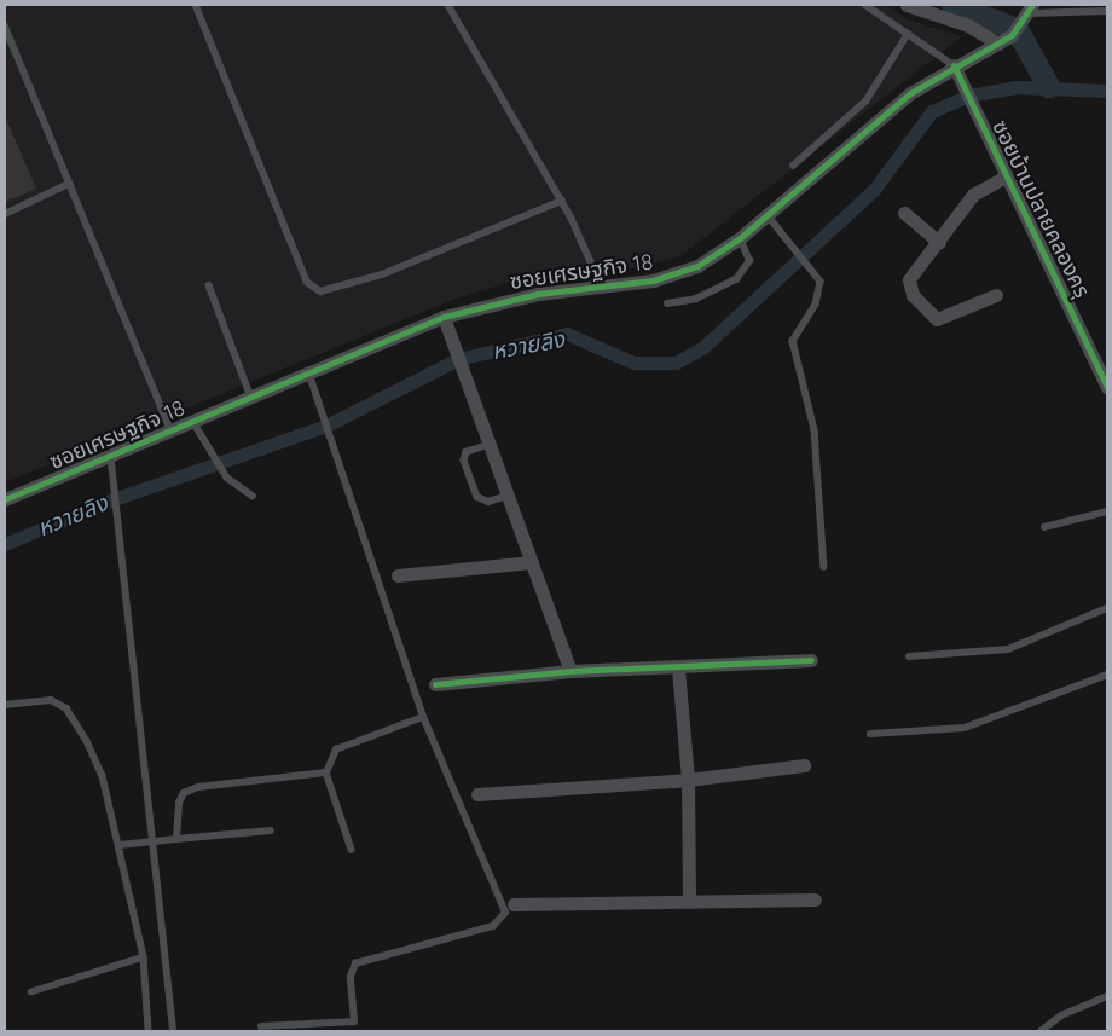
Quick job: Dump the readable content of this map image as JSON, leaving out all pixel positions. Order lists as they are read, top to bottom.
{
  "streets": {
    "street": ["ซอยบ้านปลายคลองครุ", "ซอยเศรษฐกิจ 18"]
  },
  "crossings": [
    ["ซอยบ้านปลายคลองครุ", "ซอยเศรษฐกิจ 18"]
  ],
  "water": ["หวายลิง"]
}
